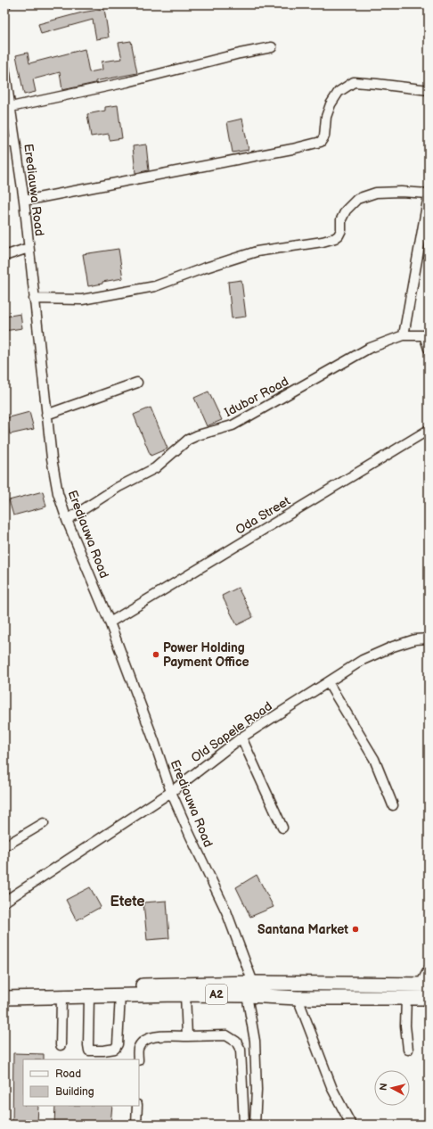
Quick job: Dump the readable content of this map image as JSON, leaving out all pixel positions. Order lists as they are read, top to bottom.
{
  "streets": {
    "highway": ["A2"],
    "street": [
      "Erediauwa Road",
      "Idubor Road",
      "Oda Street",
      "Old Sapele Road"
    ]
  },
  "crossings": [
    ["Erediauwa Road", "Idubor Road"],
    ["Erediauwa Road", "Oda Street"],
    ["Erediauwa Road", "Old Sapele Road"],
    ["Erediauwa Road", "A2"]
  ],
  "districts": ["Etete"],
  "places": ["Power Holding Payment Office", "Santana Market"],
  "legend": ["Road", "Building"],
  "north": "left"
}
